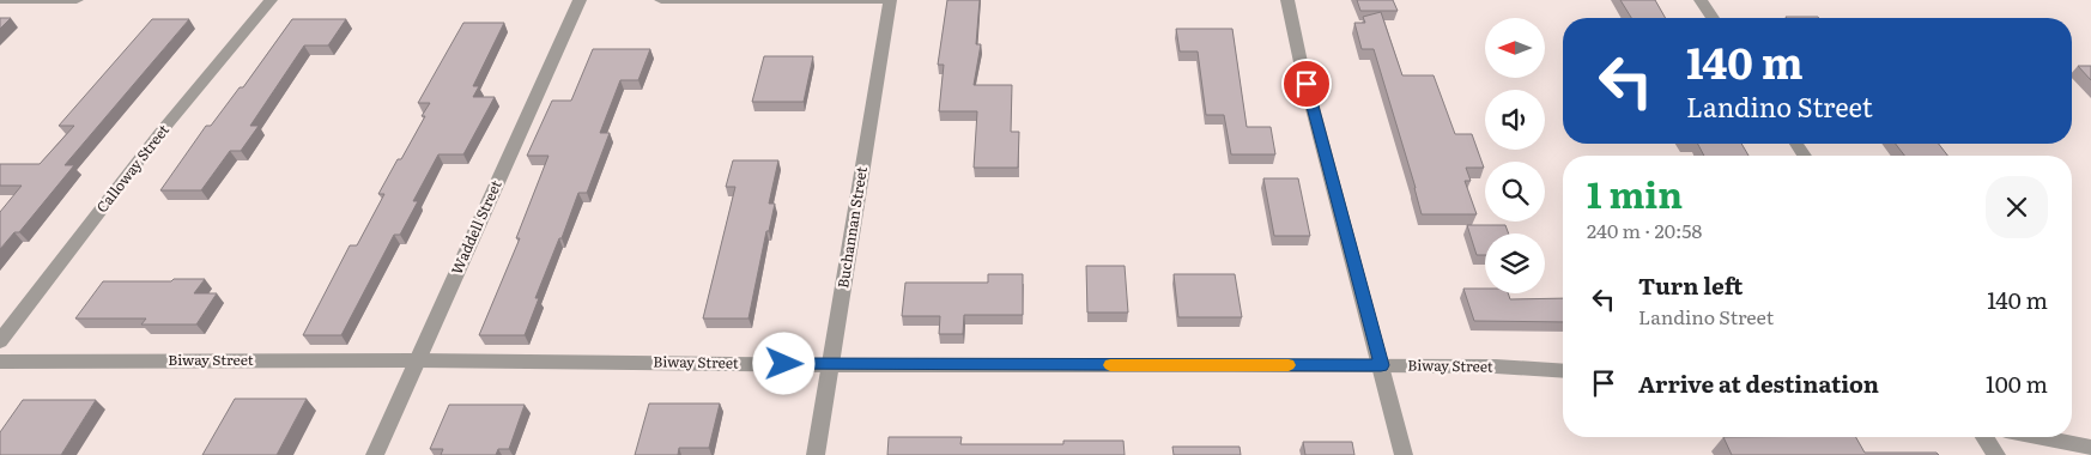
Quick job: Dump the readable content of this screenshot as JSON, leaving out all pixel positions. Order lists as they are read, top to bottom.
{
  "streets": {
    "street": [
      "Calloway Street",
      "Waddell Street",
      "Buchannan Street",
      "Biway Street"
    ]
  },
  "crossings": [
    ["Waddell Street", "Biway Street"],
    ["Buchannan Street", "Biway Street"]
  ],
  "north": "left",
  "page": {
    "turn": ["140 m", "Landino Street"],
    "heading": ["1 min", "240 m · 20:58"],
    "list": [
      {
        "name": "Turn left",
        "note": "Landino Street",
        "value": "140 m"
      },
      {
        "name": "Arrive at destination",
        "value": "100 m"
      }
    ]
  }
}
